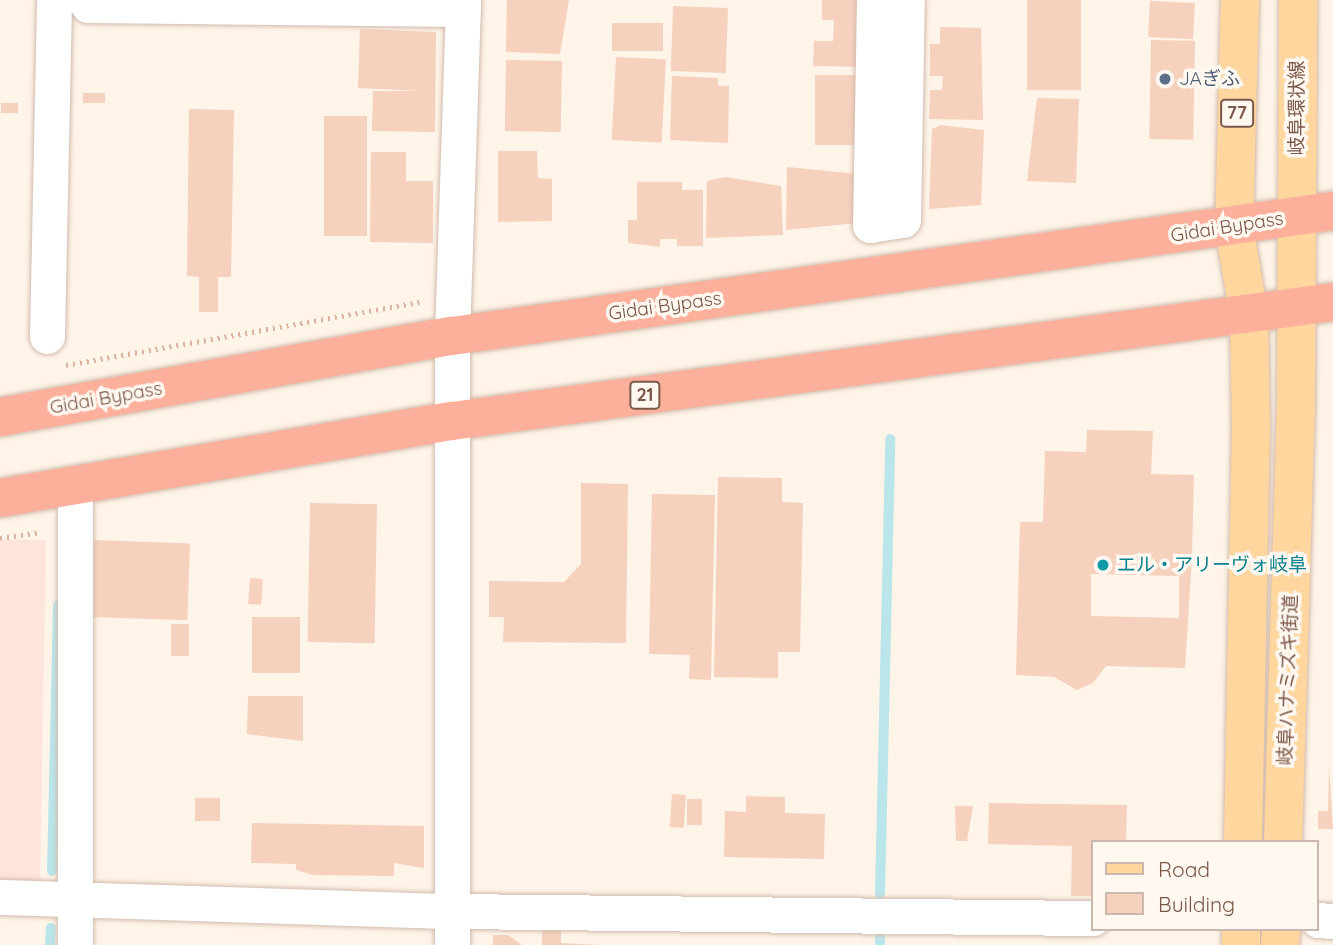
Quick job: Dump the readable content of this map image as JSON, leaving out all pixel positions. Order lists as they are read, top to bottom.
{
  "streets": {
    "highway": ["Gidai Bypass", "21"],
    "main road": ["岐阜環状線", "77", "岐阜ハナミズキ街道"]
  },
  "crossings": [
    ["岐阜環状線", "Gidai Bypass"],
    ["岐阜環状線", "21"],
    ["岐阜環状線", "岐阜ハナミズキ街道"],
    ["77", "Gidai Bypass"],
    ["77", "21"],
    ["21", "岐阜ハナミズキ街道"]
  ],
  "places": ["JAぎふ", "エル・アリーヴォ岐阜"],
  "legend": ["Road", "Building"]
}
